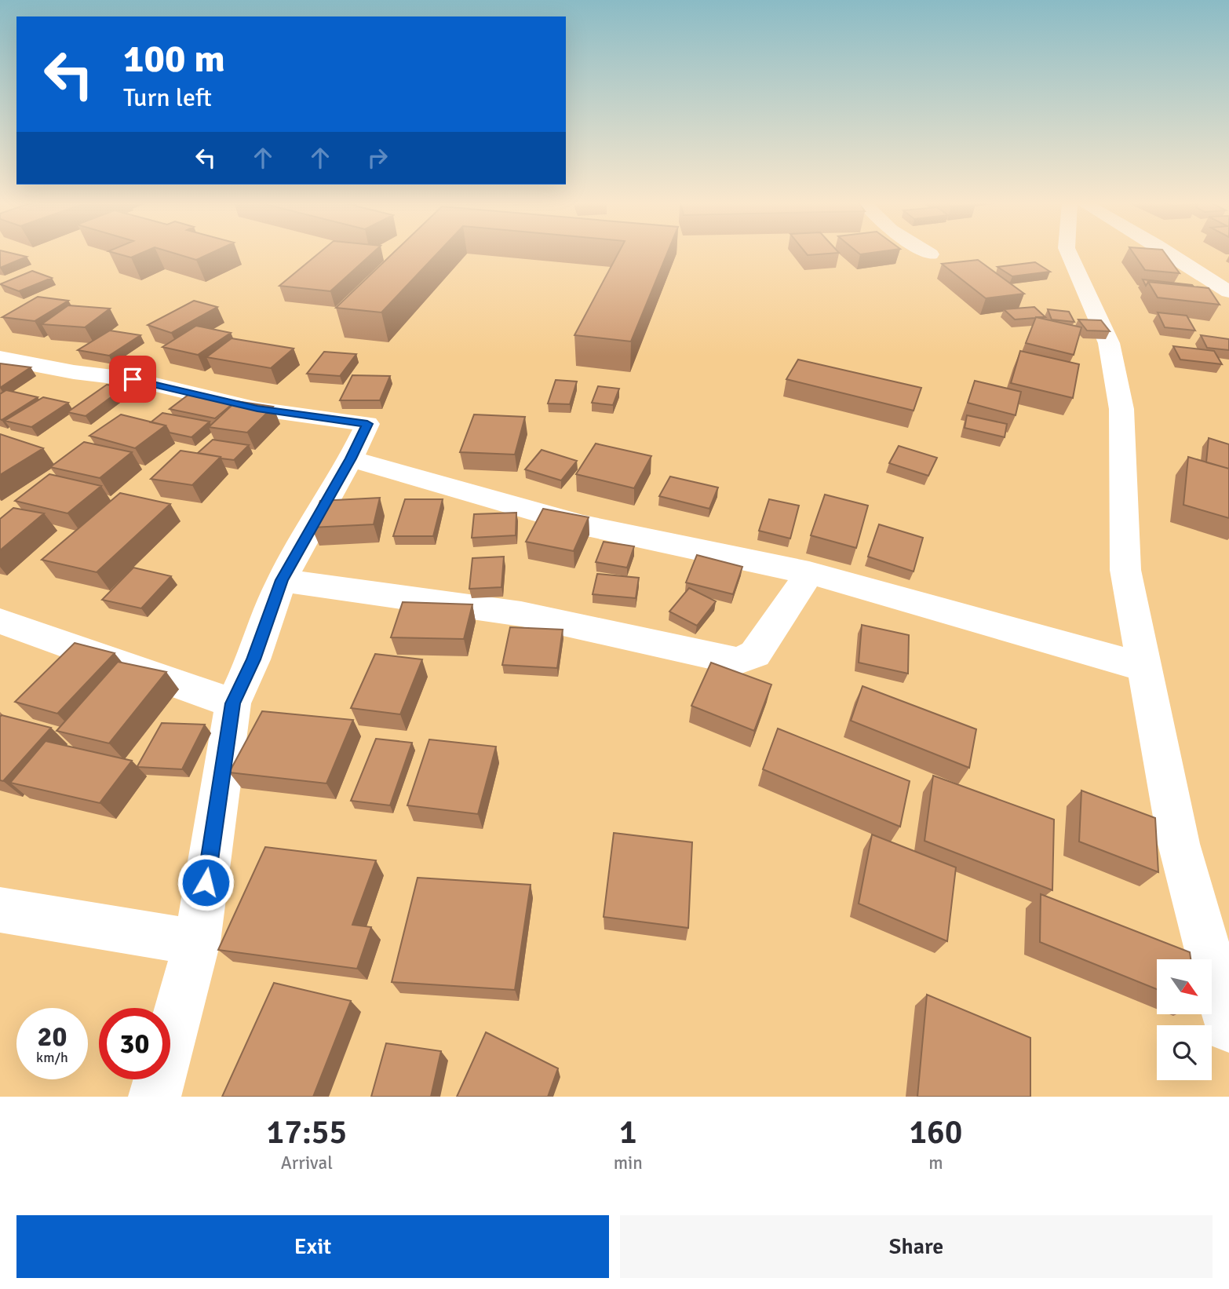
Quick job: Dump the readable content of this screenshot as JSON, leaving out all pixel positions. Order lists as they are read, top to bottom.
{
  "north": "bottom right",
  "page": {
    "turn": ["100 m", "Turn left"],
    "speed": "20 km/h",
    "limit": "30",
    "eta": [
      "17:55",
      "Arrival",
      "1",
      "min",
      "160",
      "m"
    ],
    "buttons": ["Exit", "Share"]
  }
}
